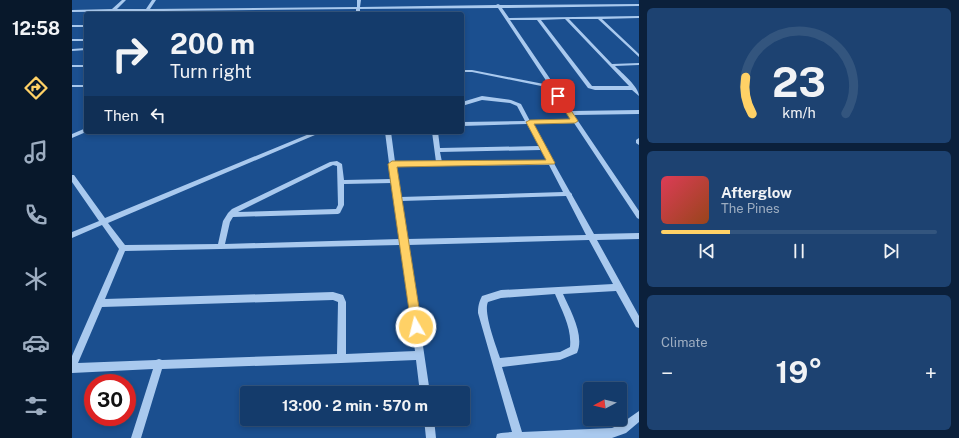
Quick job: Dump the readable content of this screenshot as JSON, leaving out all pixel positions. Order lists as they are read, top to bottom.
{
  "north": "left",
  "page": {
    "tabs": "12:58",
    "turn": ["200 m", "Turn right"],
    "then": "Then",
    "song": ["Afterglow", "The Pines"],
    "tile": "Climate",
    "heat": ["−", "19°", "+"],
    "limit": "30",
    "trip": "13:00 · 2 min · 570 m",
    "gauge": ["23", "km/h"]
  }
}
